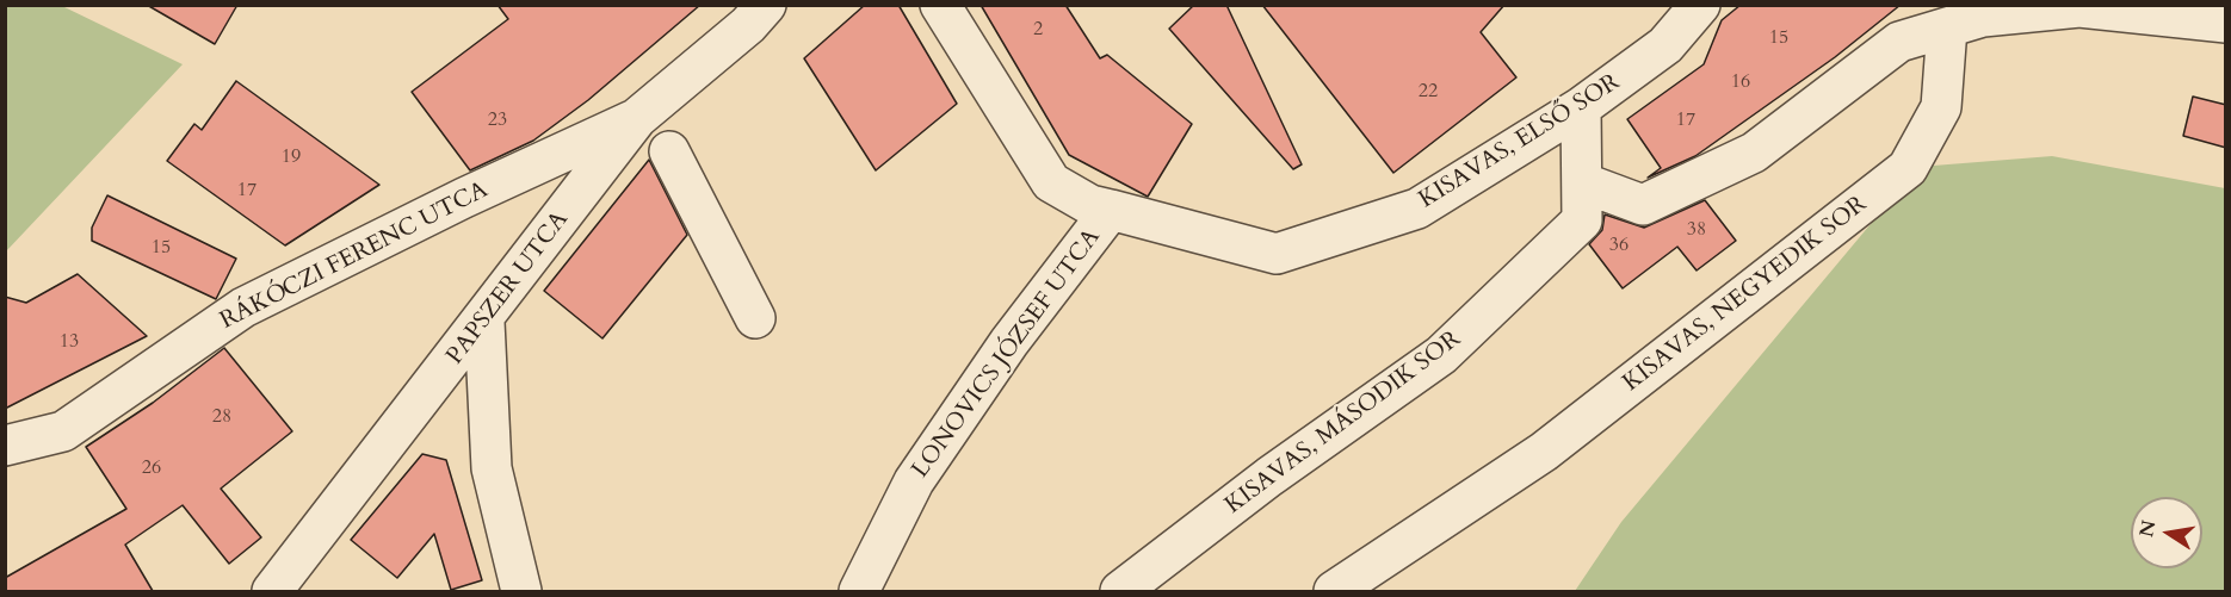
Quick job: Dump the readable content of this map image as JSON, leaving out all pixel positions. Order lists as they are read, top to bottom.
{
  "streets": {
    "street": [
      "KISAVAS, ELSŐ SOR",
      "RÁKÓCZI FERENC UTCA",
      "PAPSZER UTCA",
      "KISAVAS, NEGYEDIK SOR",
      "LONOVICS JÓZSEF UTCA",
      "KISAVAS, MÁSODIK SOR"
    ]
  },
  "crossings": [
    ["KISAVAS, ELSŐ SOR", "LONOVICS JÓZSEF UTCA"],
    ["KISAVAS, ELSŐ SOR", "KISAVAS, MÁSODIK SOR"],
    ["RÁKÓCZI FERENC UTCA", "PAPSZER UTCA"]
  ],
  "house_numbers": [
    "2",
    "15",
    "16",
    "22",
    "23",
    "17",
    "19",
    "17",
    "38",
    "36",
    "15",
    "13",
    "28",
    "26"
  ],
  "north": "left"
}
